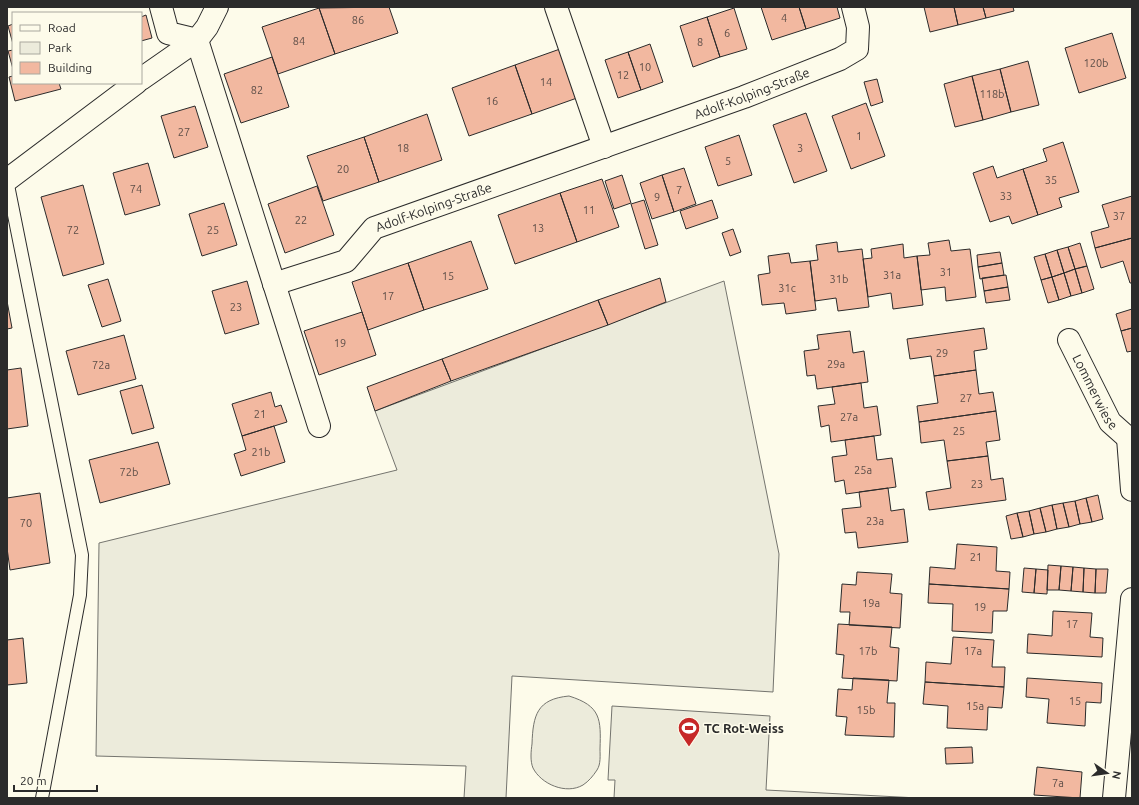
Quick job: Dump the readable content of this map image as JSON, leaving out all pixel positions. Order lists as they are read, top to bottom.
{
  "streets": {
    "street": ["Adolf-Kolping-Straße", "Lommerwiese"]
  },
  "places": {
    "sports": ["TC Rot-Weiss"]
  },
  "house_numbers": [
    "4",
    "86",
    "6",
    "84",
    "8",
    "120b",
    "10",
    "12",
    "14",
    "82",
    "118b",
    "16",
    "27",
    "1",
    "18",
    "3",
    "5",
    "20",
    "35",
    "74",
    "7",
    "33",
    "9",
    "11",
    "37",
    "22",
    "13",
    "72",
    "25",
    "31",
    "31a",
    "15",
    "31b",
    "31c",
    "17",
    "23",
    "19",
    "29",
    "29a",
    "72a",
    "27",
    "21",
    "27a",
    "25",
    "21b",
    "25a",
    "72b",
    "23",
    "23a",
    "70",
    "21",
    "19a",
    "19",
    "17",
    "17b",
    "17a",
    "15",
    "15a",
    "15b",
    "7a"
  ],
  "legend": ["Road", "Park", "Building"],
  "scale_bar": "20 m",
  "north": "right"
}
